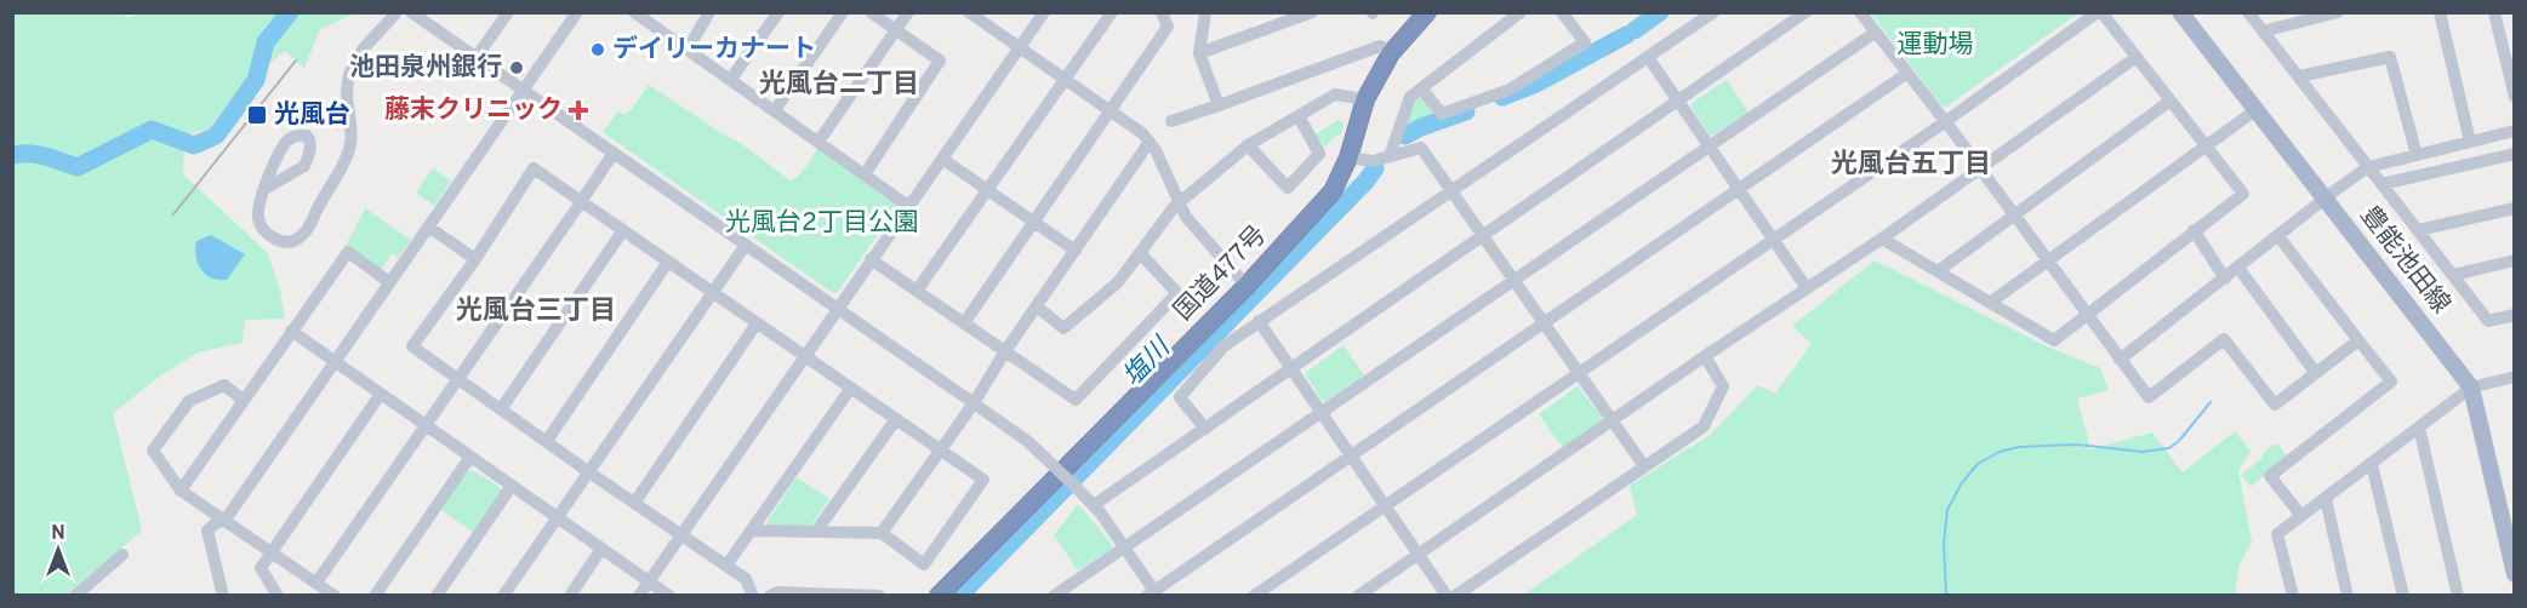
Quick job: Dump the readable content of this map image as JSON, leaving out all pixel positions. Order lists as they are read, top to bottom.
{
  "streets": {
    "highway": ["国道477号"],
    "main road": ["豊能池田線"]
  },
  "districts": ["光風台二丁目", "光風台五丁目", "光風台三丁目"],
  "water": ["塩川"],
  "parks": ["運動場", "光風台2丁目公園"],
  "places": {
    "other": ["デイリーカナート", "池田泉州銀行"],
    "health": ["藤末クリニック"],
    "transit": ["光風台"]
  },
  "north": "top"
}
